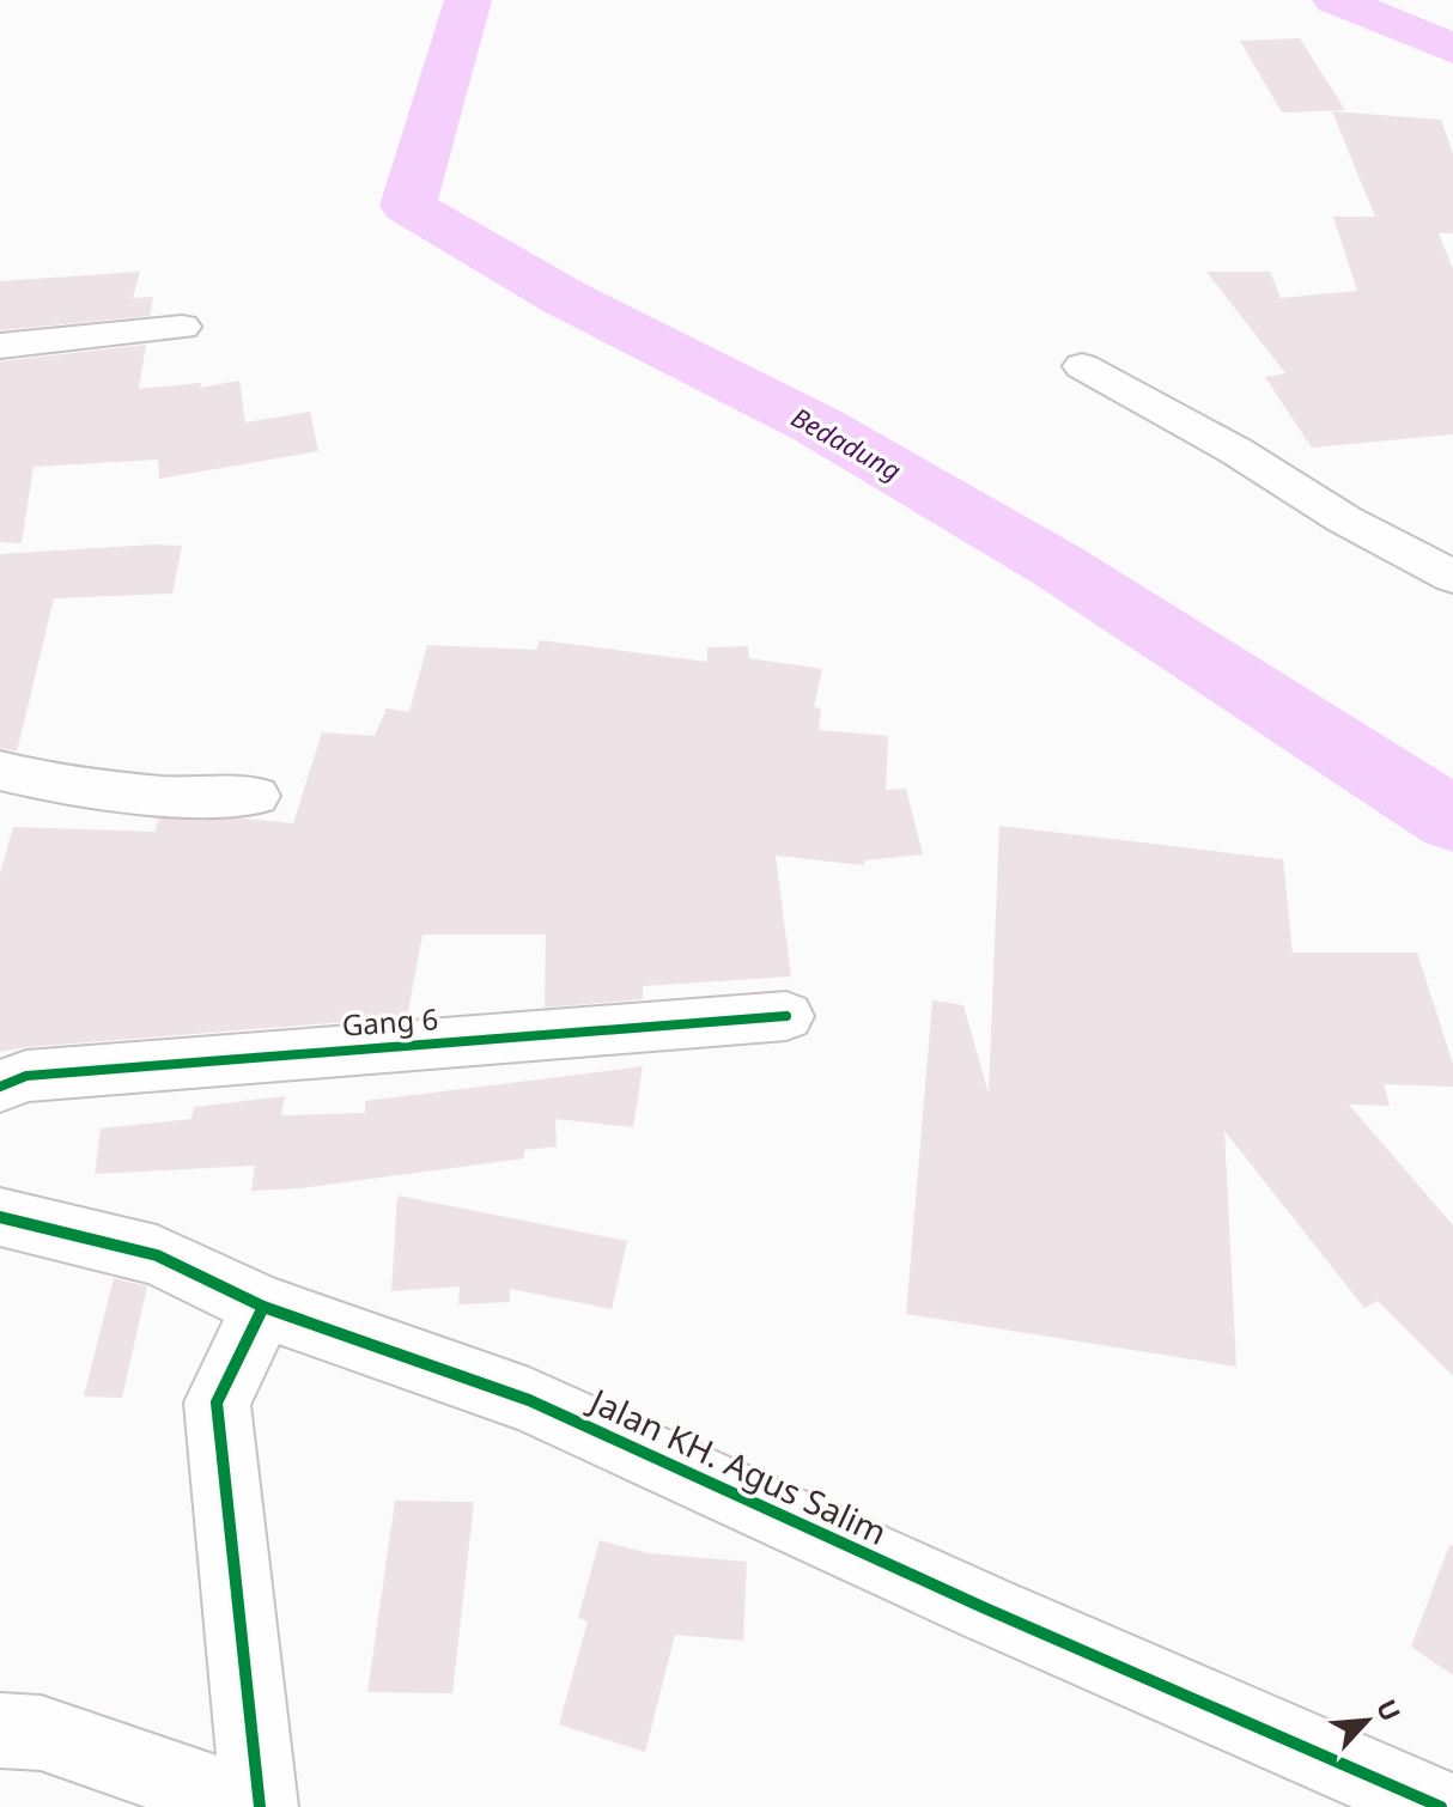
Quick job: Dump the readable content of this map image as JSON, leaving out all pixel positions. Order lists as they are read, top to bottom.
{
  "streets": {
    "street": ["Gang 6", "Jalan KH. Agus Salim"]
  },
  "water": ["Bedadung"],
  "north": "top right"
}
